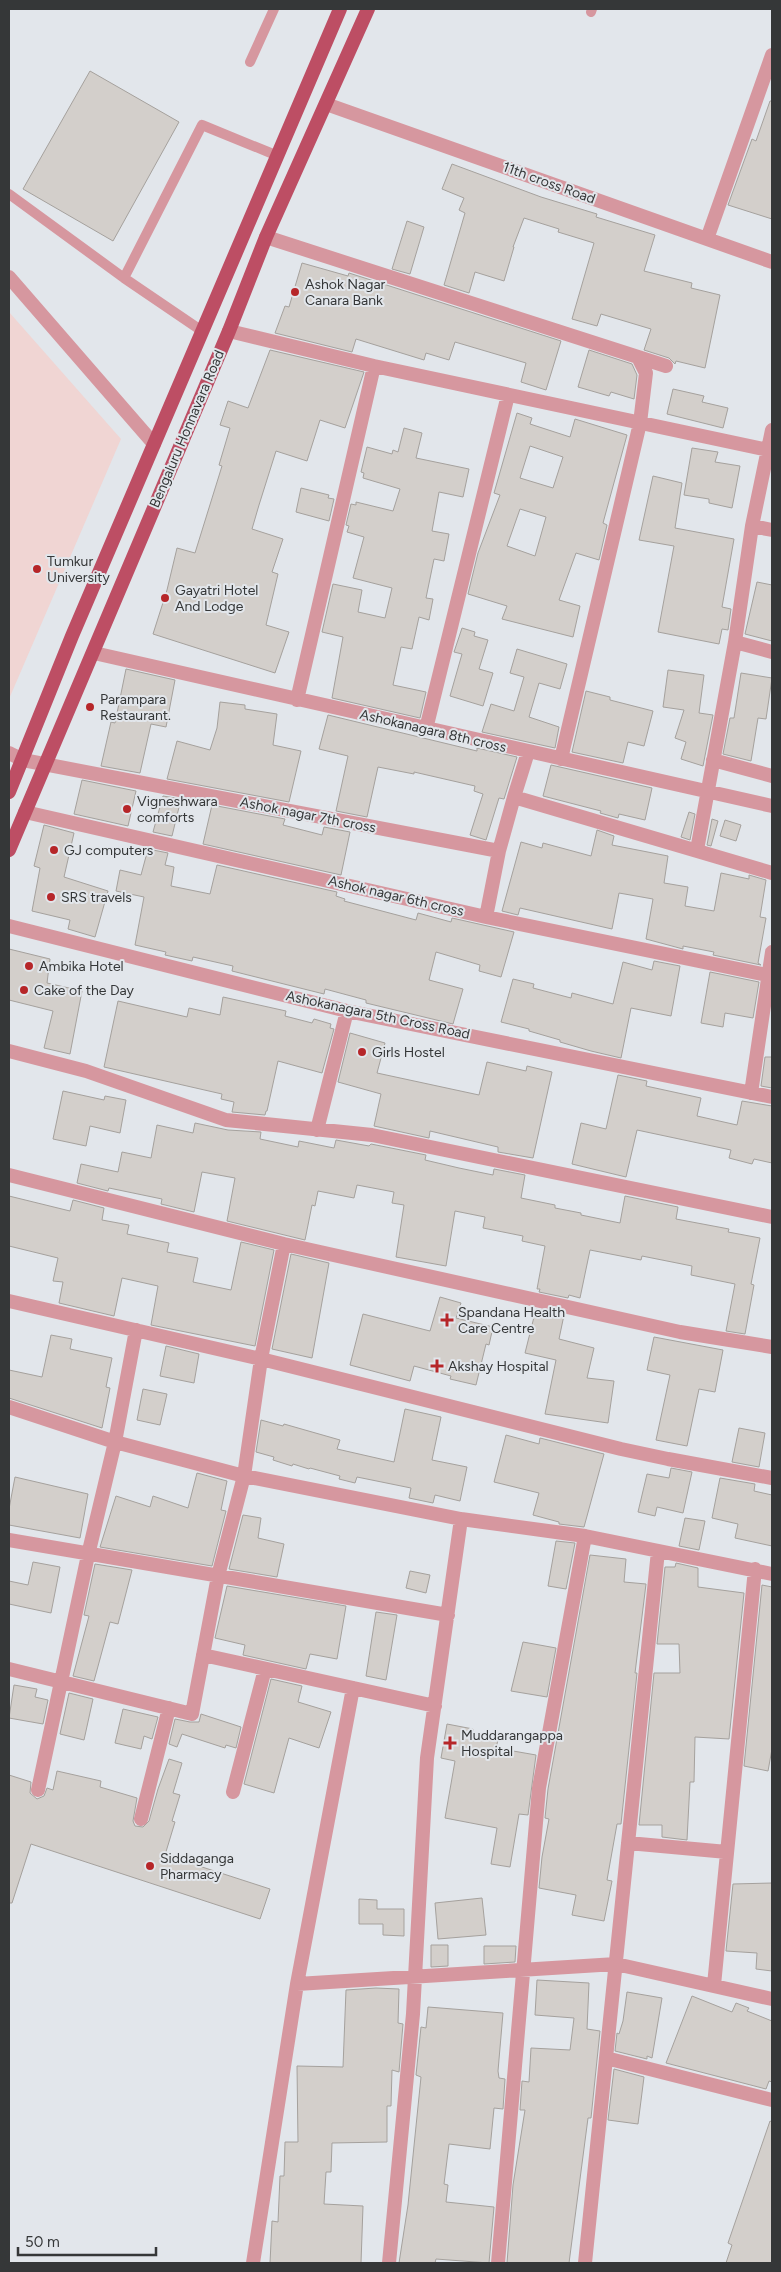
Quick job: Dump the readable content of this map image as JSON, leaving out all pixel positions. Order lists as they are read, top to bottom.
{
  "streets": {
    "main road": ["Bengaluru Honnavara Road"],
    "street": [
      "11th cross Road",
      "Ashokanagara 8th cross",
      "Ashok nagar 7th cross",
      "Ashok nagar 6th cross",
      "Ashokanagara 5th Cross Road"
    ]
  },
  "crossings": [
    ["11th cross Road", "Bengaluru Honnavara Road"],
    ["Bengaluru Honnavara Road", "Ashokanagara 8th cross"],
    ["Bengaluru Honnavara Road", "Ashok nagar 7th cross"],
    ["Bengaluru Honnavara Road", "Ashok nagar 6th cross"]
  ],
  "places": {
    "other": [
      "Ashok Nagar Canara Bank",
      "Tumkur University",
      "Gayatri Hotel And Lodge",
      "Parampara Restaurant.",
      "Vigneshwara comforts",
      "GJ computers",
      "SRS travels",
      "Ambika Hotel",
      "Cake of the Day",
      "Girls Hostel",
      "Siddaganga Pharmacy"
    ],
    "health": ["Spandana Health Care Centre", "Akshay Hospital", "Muddarangappa Hospital"]
  },
  "scale_bar": "50 m"
}
